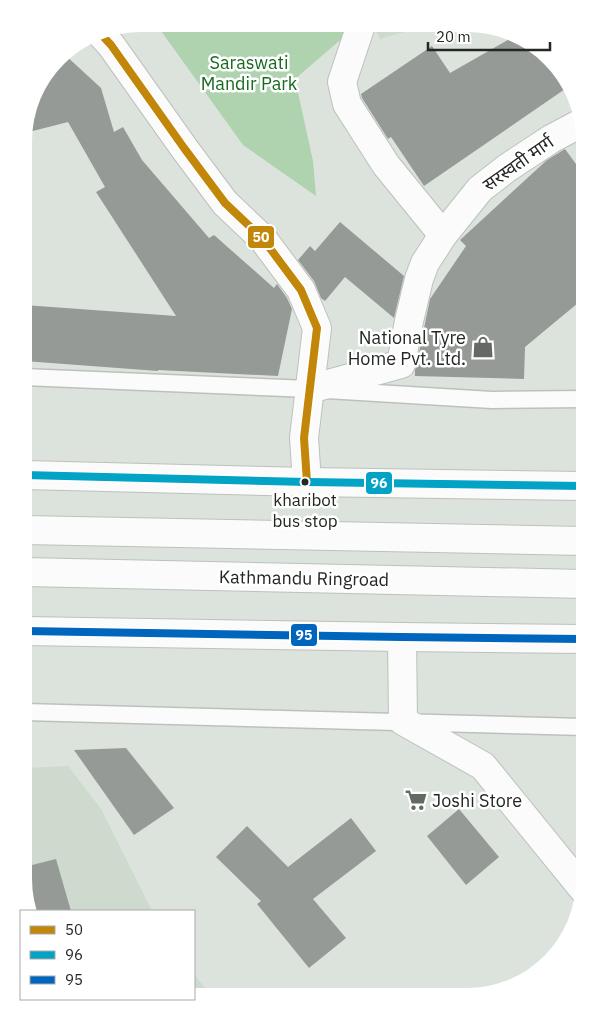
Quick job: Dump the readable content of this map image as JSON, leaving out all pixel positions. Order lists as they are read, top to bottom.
{
  "streets": {
    "main road": ["सरस्वती मार्ग", "Kathmandu Ringroad"]
  },
  "parks": ["Saraswati Mandir Park"],
  "places": {
    "shop": ["National Tyre Home Pvt. Ltd."],
    "other": ["kharibot bus stop"],
    "supermarket": ["Joshi Store"]
  },
  "lines": ["transit line 50", "transit line 96", "transit line 95"],
  "legend": ["50", "96", "95"],
  "scale_bar": "20 m"
}
